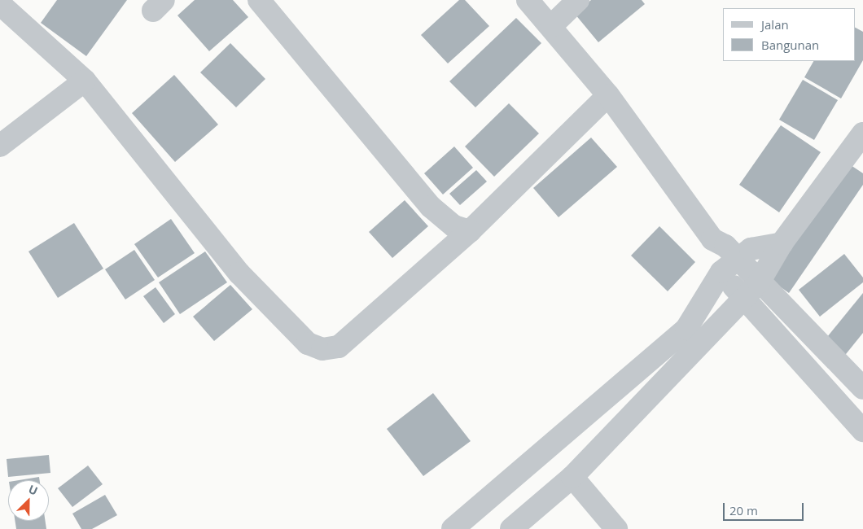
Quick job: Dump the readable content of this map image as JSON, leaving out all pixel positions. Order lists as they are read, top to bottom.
{
  "legend": ["Jalan", "Bangunan"],
  "scale_bar": "20 m",
  "north": "top right"
}
